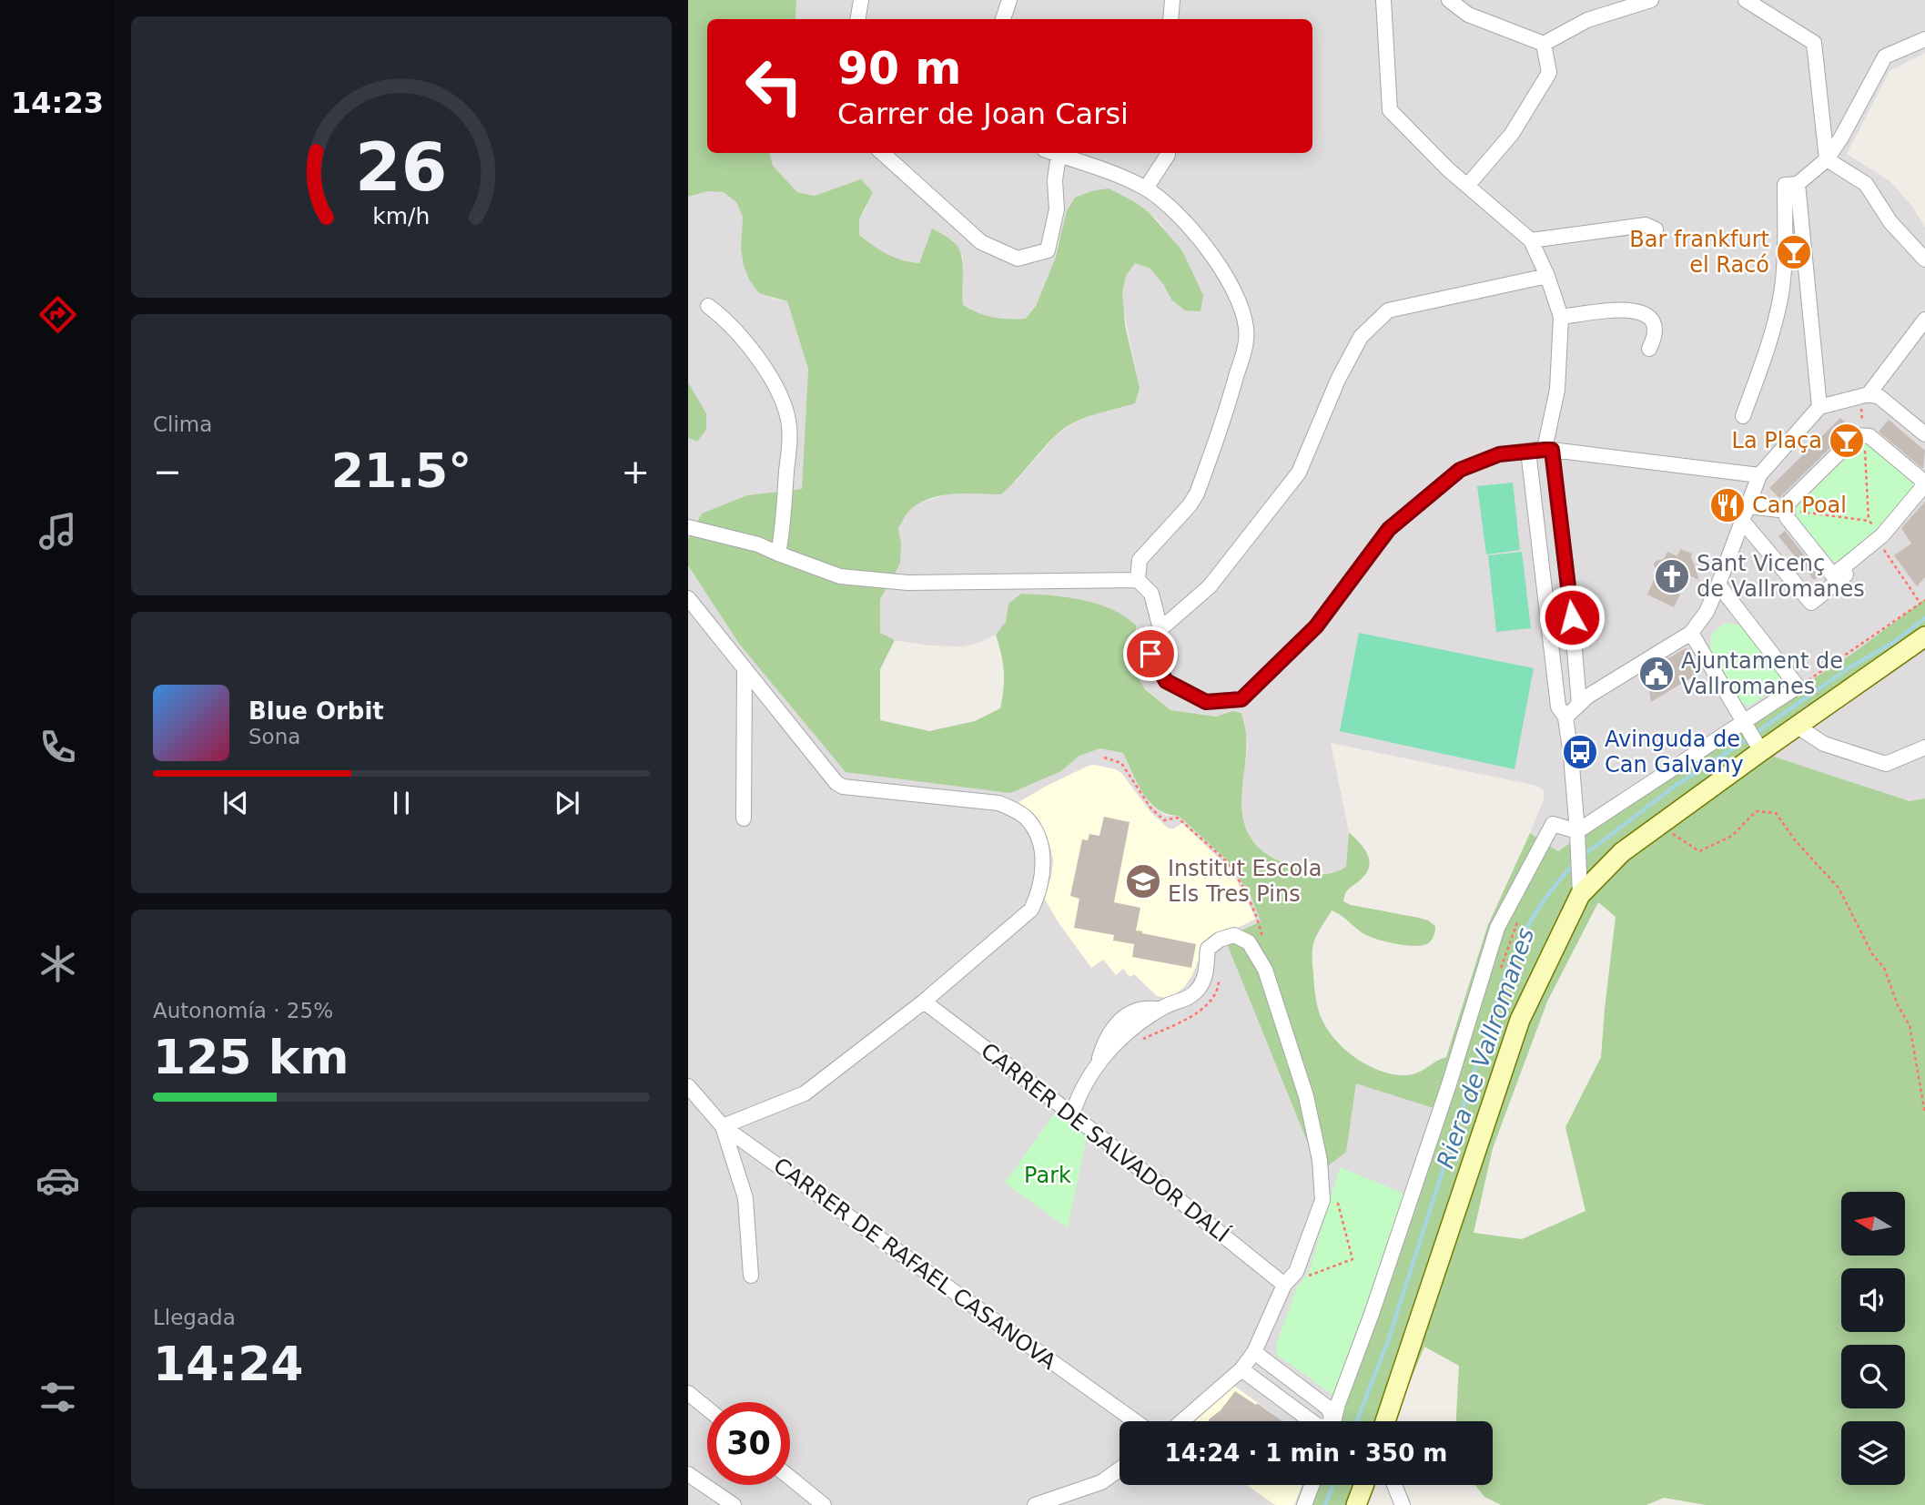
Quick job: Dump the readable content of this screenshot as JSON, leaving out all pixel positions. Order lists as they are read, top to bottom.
{
  "streets": {
    "street": ["CARRER DE SALVADOR DALÍ", "CARRER DE RAFAEL CASANOVA"]
  },
  "water": ["Riera de Vallromanes"],
  "parks": ["Park"],
  "places": {
    "bar": ["Bar frankfurt el Racó", "La Plaça"],
    "restaurant": ["Can Poal"],
    "church": ["Sant Vicenç de Vallromanes"],
    "public building": ["Ajuntament de Vallromanes"],
    "bus stop": ["Avinguda de Can Galvany"],
    "school or university": ["Institut Escola Els Tres Pins"]
  },
  "north": "left",
  "page": {
    "tabs": "14:23",
    "turn": ["90 m", "Carrer de Joan Carsi"],
    "tile": [
      "Clima",
      ["Autonomía · 25%", "125 km"],
      ["Llegada", "14:24"]
    ],
    "heat": ["−", "21.5°", "+"],
    "song": ["Blue Orbit", "Sona"],
    "limit": "30",
    "trip": "14:24 · 1 min · 350 m",
    "gauge": ["26", "km/h"]
  }
}
